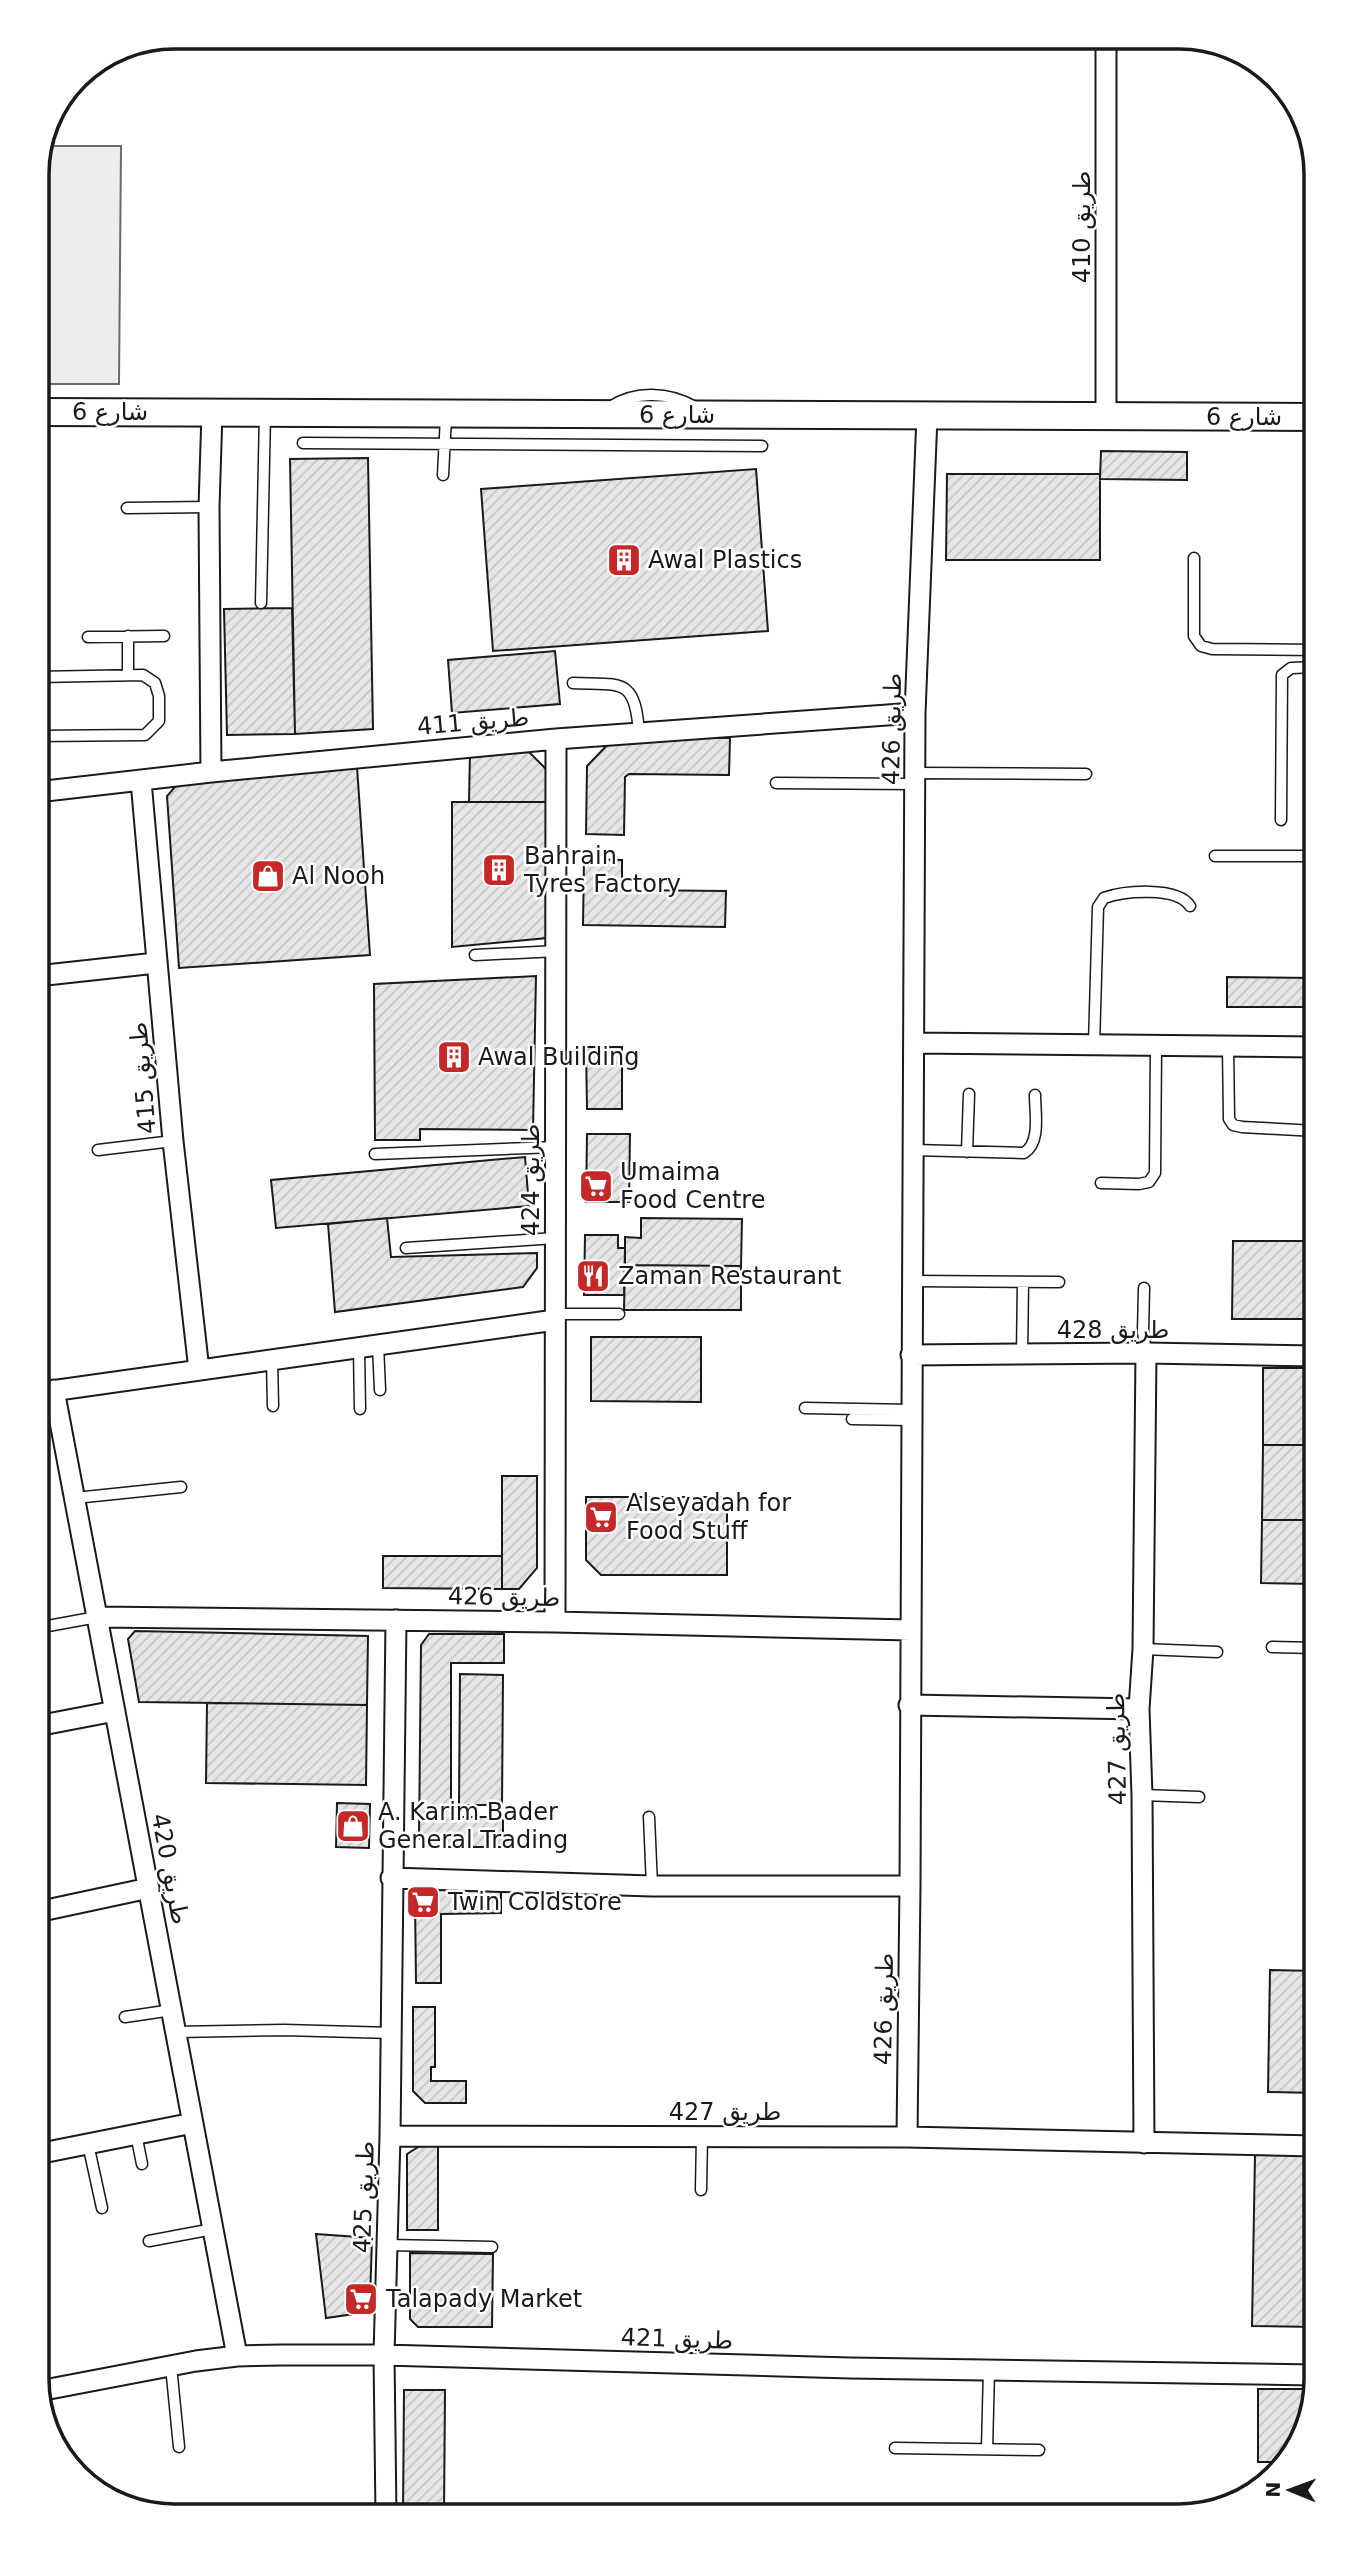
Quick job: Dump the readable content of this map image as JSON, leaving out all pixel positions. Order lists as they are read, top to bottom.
{
  "streets": {
    "street": [
      "طريق 410",
      "شارع 6",
      "طريق 411",
      "طريق 426",
      "طريق 415",
      "طريق 424",
      "طريق 428",
      "طريق 427",
      "طريق 420",
      "طريق 425",
      "طريق 421"
    ]
  },
  "crossings": [
    ["طريق 410", "شارع 6"],
    ["شارع 6", "طريق 426"],
    ["طريق 411", "طريق 426"],
    ["طريق 411", "طريق 415"],
    ["طريق 411", "طريق 424"],
    ["طريق 426", "طريق 424"],
    ["طريق 426", "طريق 428"],
    ["طريق 426", "طريق 427"],
    ["طريق 426", "طريق 420"],
    ["طريق 426", "طريق 425"],
    ["طريق 428", "طريق 427"],
    ["طريق 427", "طريق 425"],
    ["طريق 420", "طريق 421"],
    ["طريق 425", "طريق 421"]
  ],
  "places": {
    "building": ["Awal Plastics", "Bahrain Tyres Factory", "Awal Building"],
    "shop": ["Al Nooh", "A. Karim Bader General Trading"],
    "supermarket": [
      "Umaima Food Centre",
      "Alseyadah for Food Stuff",
      "Twin Coldstore",
      "Talapady Market"
    ],
    "restaurant": ["Zaman Restaurant"]
  },
  "north": "left"
}
